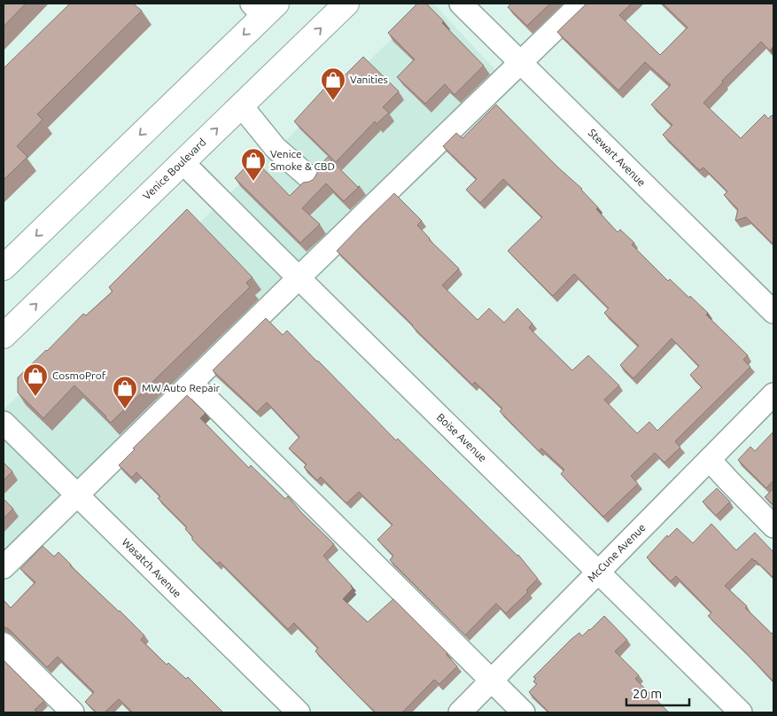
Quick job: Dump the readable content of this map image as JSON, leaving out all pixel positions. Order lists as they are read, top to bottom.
{
  "streets": {
    "main road": ["Venice Boulevard"],
    "street": [
      "Stewart Avenue",
      "Boise Avenue",
      "McCune Avenue",
      "Wasatch Avenue"
    ]
  },
  "crossings": [
    ["Venice Boulevard", "Boise Avenue"],
    ["Boise Avenue", "McCune Avenue"]
  ],
  "places": {
    "shop": [
      "Vanities",
      "Venice Smoke & CBD",
      "CosmoProf",
      "MW Auto Repair"
    ]
  },
  "scale_bar": "20 m"
}
